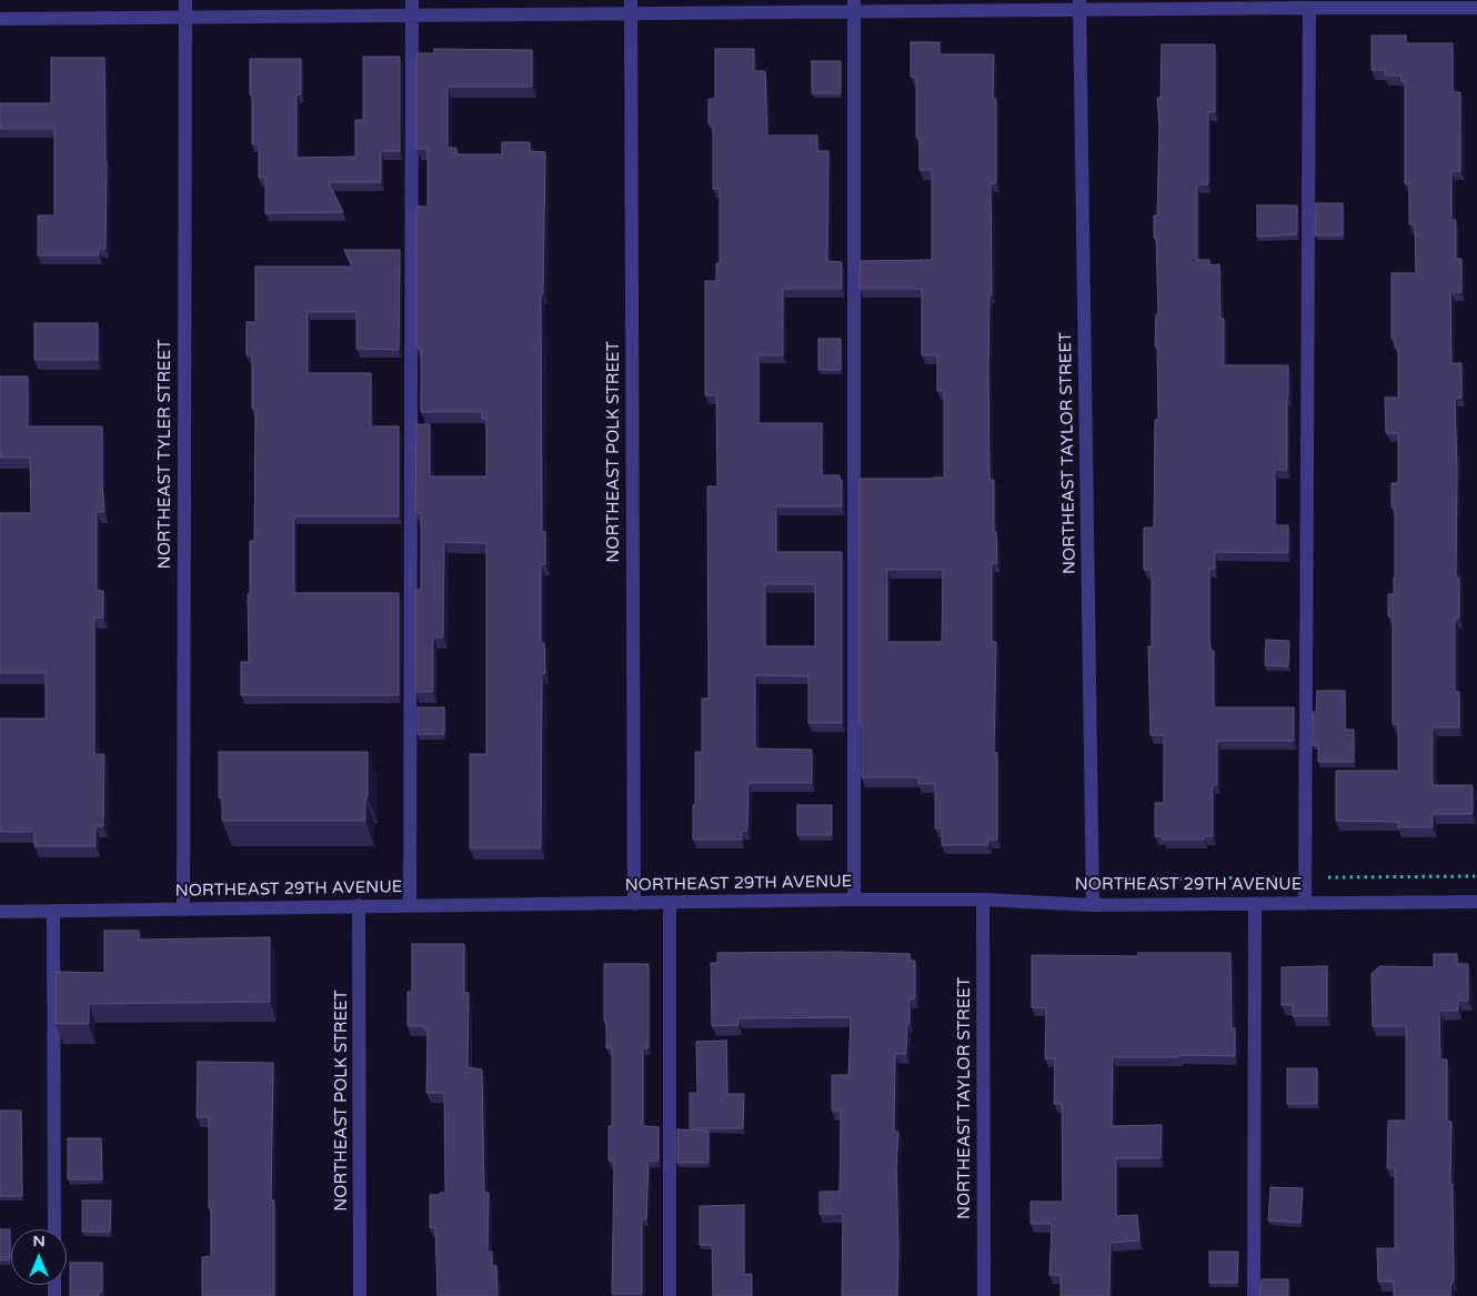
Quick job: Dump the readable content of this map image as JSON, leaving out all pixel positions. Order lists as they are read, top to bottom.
{
  "streets": {
    "street": [
      "NORTHEAST POLK STREET",
      "NORTHEAST TAYLOR STREET",
      "NORTHEAST TYLER STREET",
      "NORTHEAST 29TH AVENUE"
    ]
  },
  "crossings": [
    ["NORTHEAST POLK STREET", "NORTHEAST 29TH AVENUE"],
    ["NORTHEAST TAYLOR STREET", "NORTHEAST 29TH AVENUE"],
    ["NORTHEAST TYLER STREET", "NORTHEAST 29TH AVENUE"]
  ],
  "north": "top"
}
